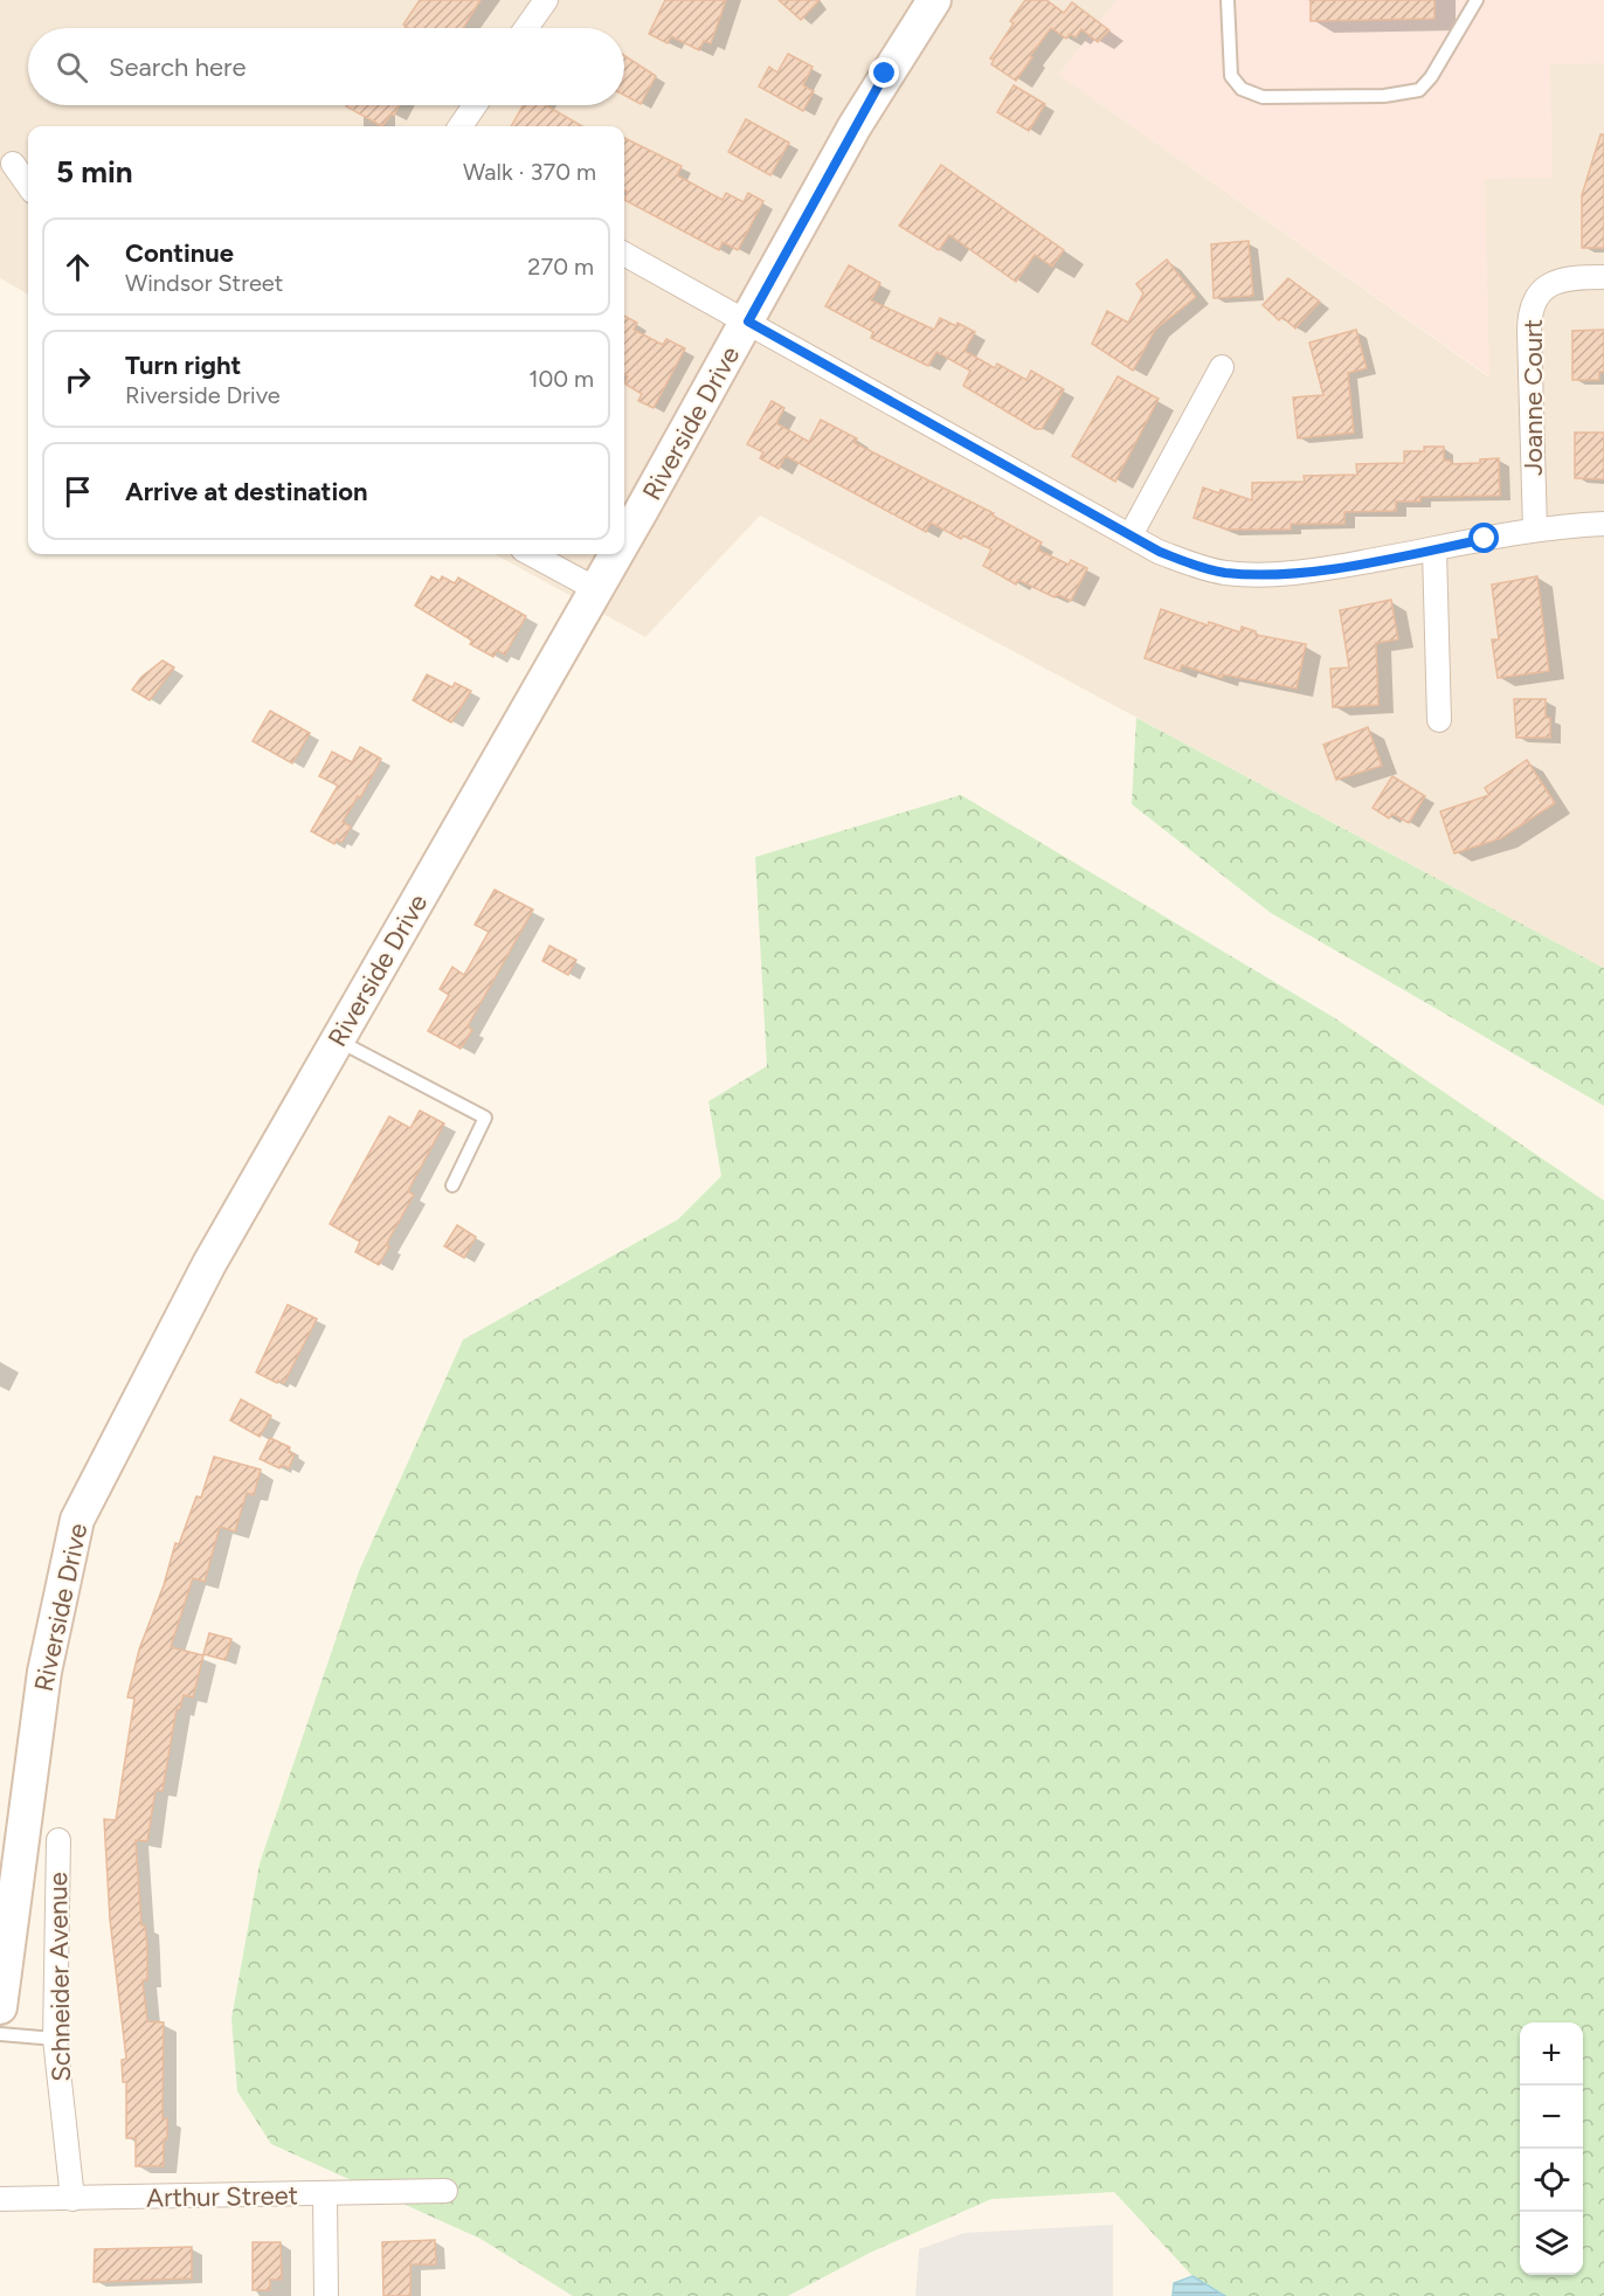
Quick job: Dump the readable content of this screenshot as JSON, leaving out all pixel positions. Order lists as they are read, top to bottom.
{
  "streets": {
    "main road": ["Riverside Drive"],
    "street": ["Joanne Court", "Schneider Avenue", "Arthur Street"]
  },
  "crossings": [
    ["Schneider Avenue", "Arthur Street"]
  ],
  "page": {
    "search": "Search here",
    "heading": ["5 min", "Walk · 370 m"],
    "list": [
      ["Continue", "Windsor Street", "270 m"],
      ["Turn right", "Riverside Drive", "100 m"],
      "Arrive at destination"
    ],
    "map_buttons": ["+", "−"]
  }
}
